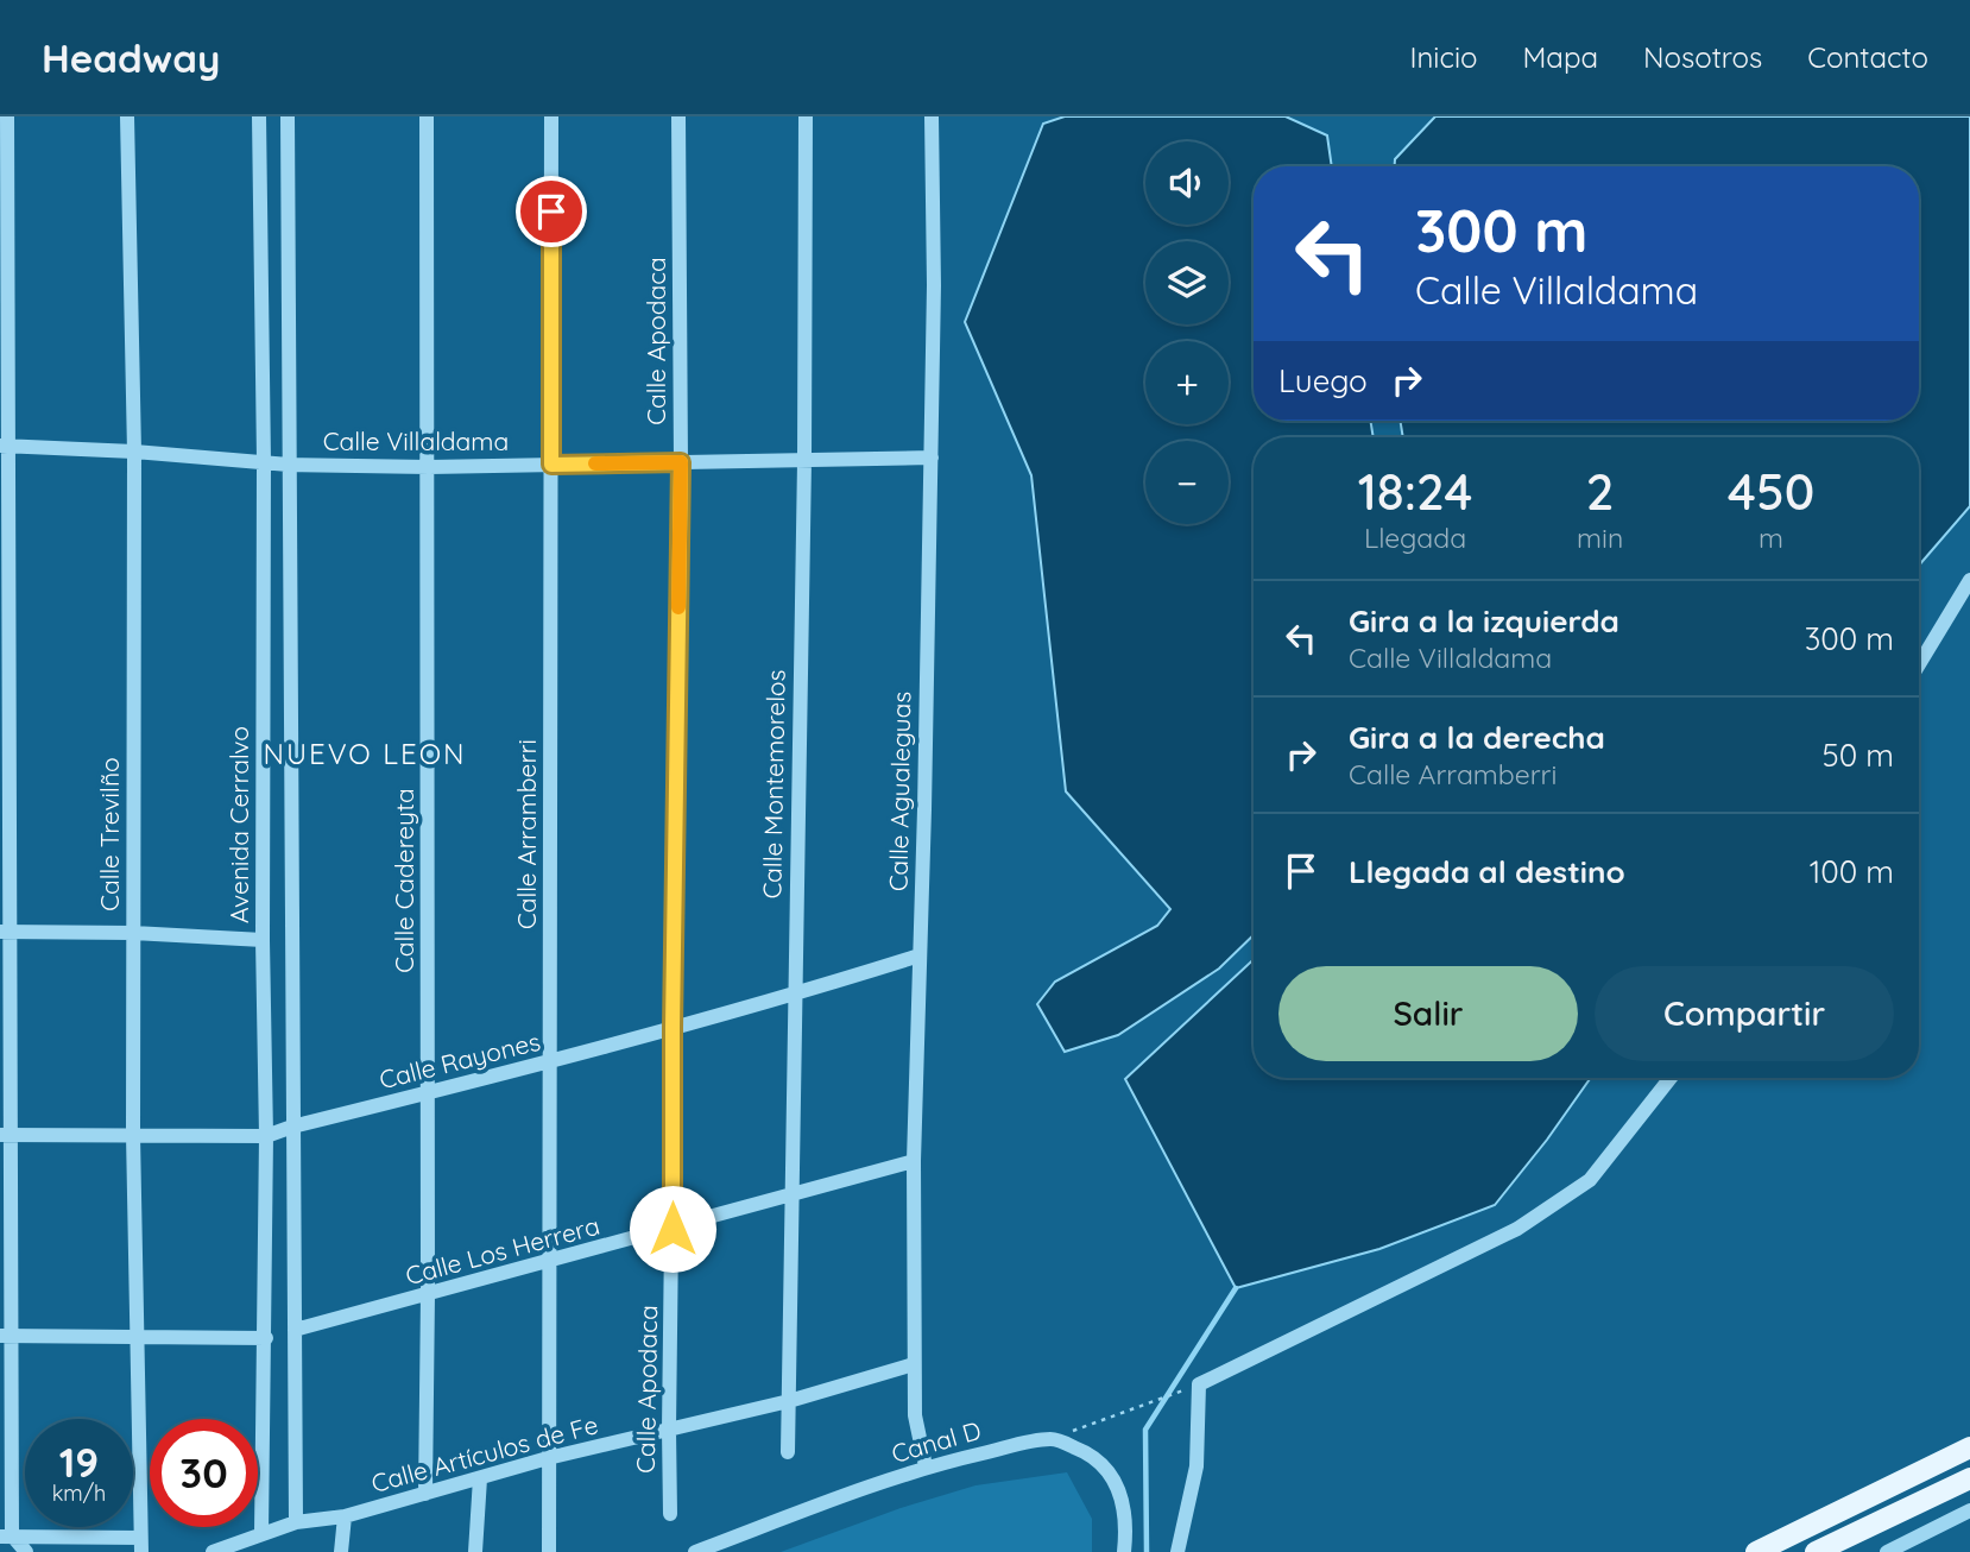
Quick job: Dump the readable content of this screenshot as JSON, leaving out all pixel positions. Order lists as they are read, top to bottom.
{
  "streets": {
    "street": [
      "Calle Apodaca",
      "Calle Villaldama",
      "Calle Montemorelos",
      "Calle Agualeguas",
      "Avenida Cerralvo",
      "Calle Trevilño",
      "Calle Arramberri",
      "Calle Cadereyta",
      "Calle Rayones",
      "Calle Los Herrera",
      "Canal D",
      "Calle Artículos de Fe"
    ]
  },
  "crossings": [
    ["Calle Apodaca", "Calle Villaldama"],
    ["Calle Apodaca", "Calle Rayones"],
    ["Calle Apodaca", "Calle Los Herrera"],
    ["Calle Apodaca", "Calle Artículos de Fe"],
    ["Calle Villaldama", "Calle Montemorelos"],
    ["Calle Villaldama", "Calle Agualeguas"],
    ["Calle Villaldama", "Avenida Cerralvo"],
    ["Calle Villaldama", "Calle Trevilño"],
    ["Calle Villaldama", "Calle Arramberri"],
    ["Calle Villaldama", "Calle Cadereyta"],
    ["Calle Montemorelos", "Calle Rayones"],
    ["Calle Montemorelos", "Calle Los Herrera"],
    ["Calle Montemorelos", "Calle Artículos de Fe"],
    ["Calle Agualeguas", "Calle Rayones"],
    ["Calle Agualeguas", "Calle Los Herrera"],
    ["Calle Agualeguas", "Canal D"],
    ["Calle Agualeguas", "Calle Artículos de Fe"],
    ["Avenida Cerralvo", "Calle Rayones"],
    ["Avenida Cerralvo", "Calle Los Herrera"],
    ["Avenida Cerralvo", "Calle Artículos de Fe"],
    ["Calle Trevilño", "Calle Rayones"],
    ["Calle Arramberri", "Calle Rayones"],
    ["Calle Arramberri", "Calle Los Herrera"],
    ["Calle Arramberri", "Calle Artículos de Fe"],
    ["Calle Cadereyta", "Calle Rayones"],
    ["Calle Cadereyta", "Calle Los Herrera"],
    ["Calle Cadereyta", "Calle Artículos de Fe"]
  ],
  "districts": ["NUEVO LEON"],
  "page": {
    "header": "Headway",
    "nav": [
      "Inicio",
      "Mapa",
      "Nosotros",
      "Contacto"
    ],
    "map_buttons": ["+", "−"],
    "turn": ["300 m", "Calle Villaldama"],
    "then": "Luego",
    "eta": [
      "18:24",
      "Llegada",
      "2",
      "min",
      "450",
      "m"
    ],
    "list": [
      {
        "name": "Gira a la izquierda",
        "note": "Calle Villaldama",
        "value": "300 m"
      },
      {
        "name": "Gira a la derecha",
        "note": "Calle Arramberri",
        "value": "50 m"
      },
      {
        "name": "Llegada al destino",
        "value": "100 m"
      }
    ],
    "buttons": ["Salir", "Compartir"],
    "speed": "19 km/h",
    "limit": "30"
  }
}
